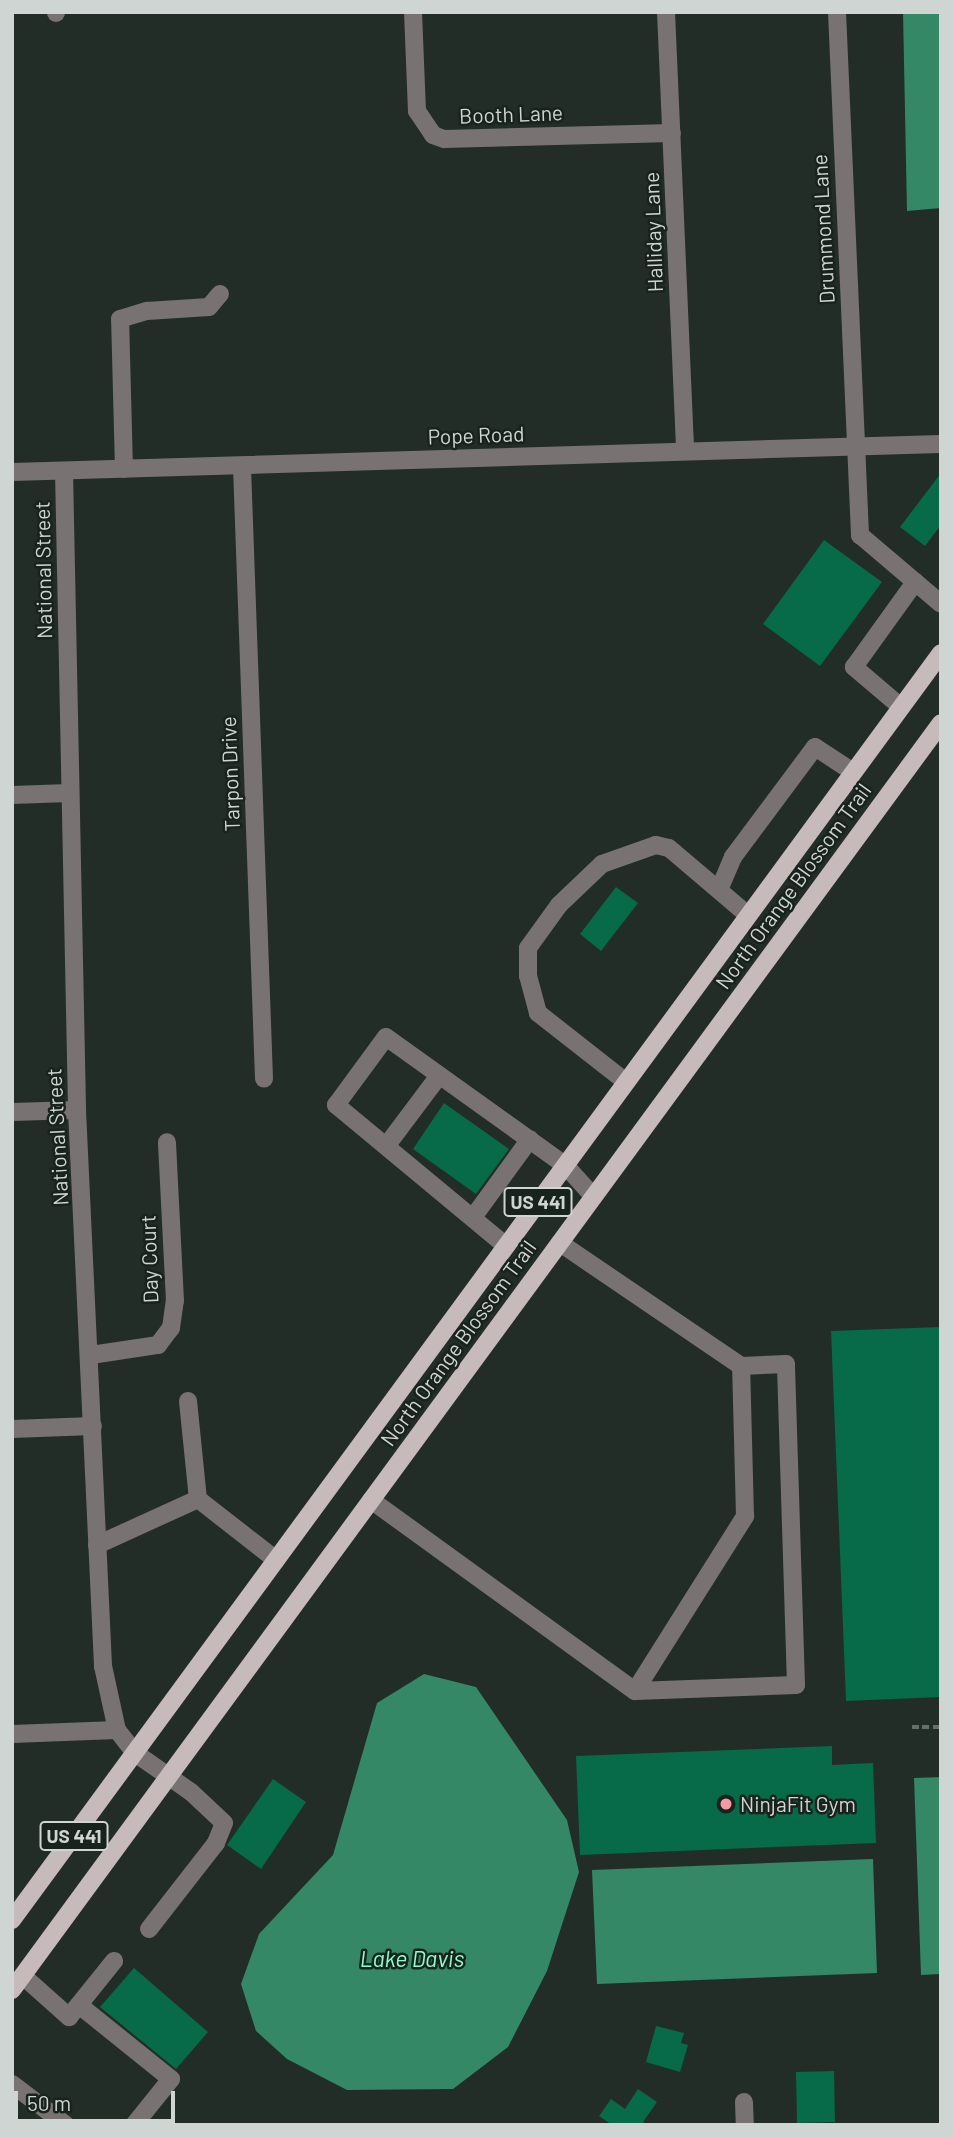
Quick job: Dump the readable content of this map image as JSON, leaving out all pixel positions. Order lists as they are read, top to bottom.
{
  "streets": {
    "main road": ["North Orange Blossom Trail", "US 441"],
    "street": [
      "Booth Lane",
      "Drummond Lane",
      "Halliday Lane",
      "Pope Road",
      "National Street",
      "Tarpon Drive",
      "Day Court"
    ]
  },
  "crossings": [
    ["Booth Lane", "Halliday Lane"],
    ["Drummond Lane", "Pope Road"],
    ["Halliday Lane", "Pope Road"],
    ["Pope Road", "National Street"],
    ["Pope Road", "Tarpon Drive"],
    ["National Street", "North Orange Blossom Trail"],
    ["National Street", "Day Court"]
  ],
  "water": ["Lake Davis"],
  "places": ["NinjaFit Gym"],
  "scale_bar": "50 m"
}
